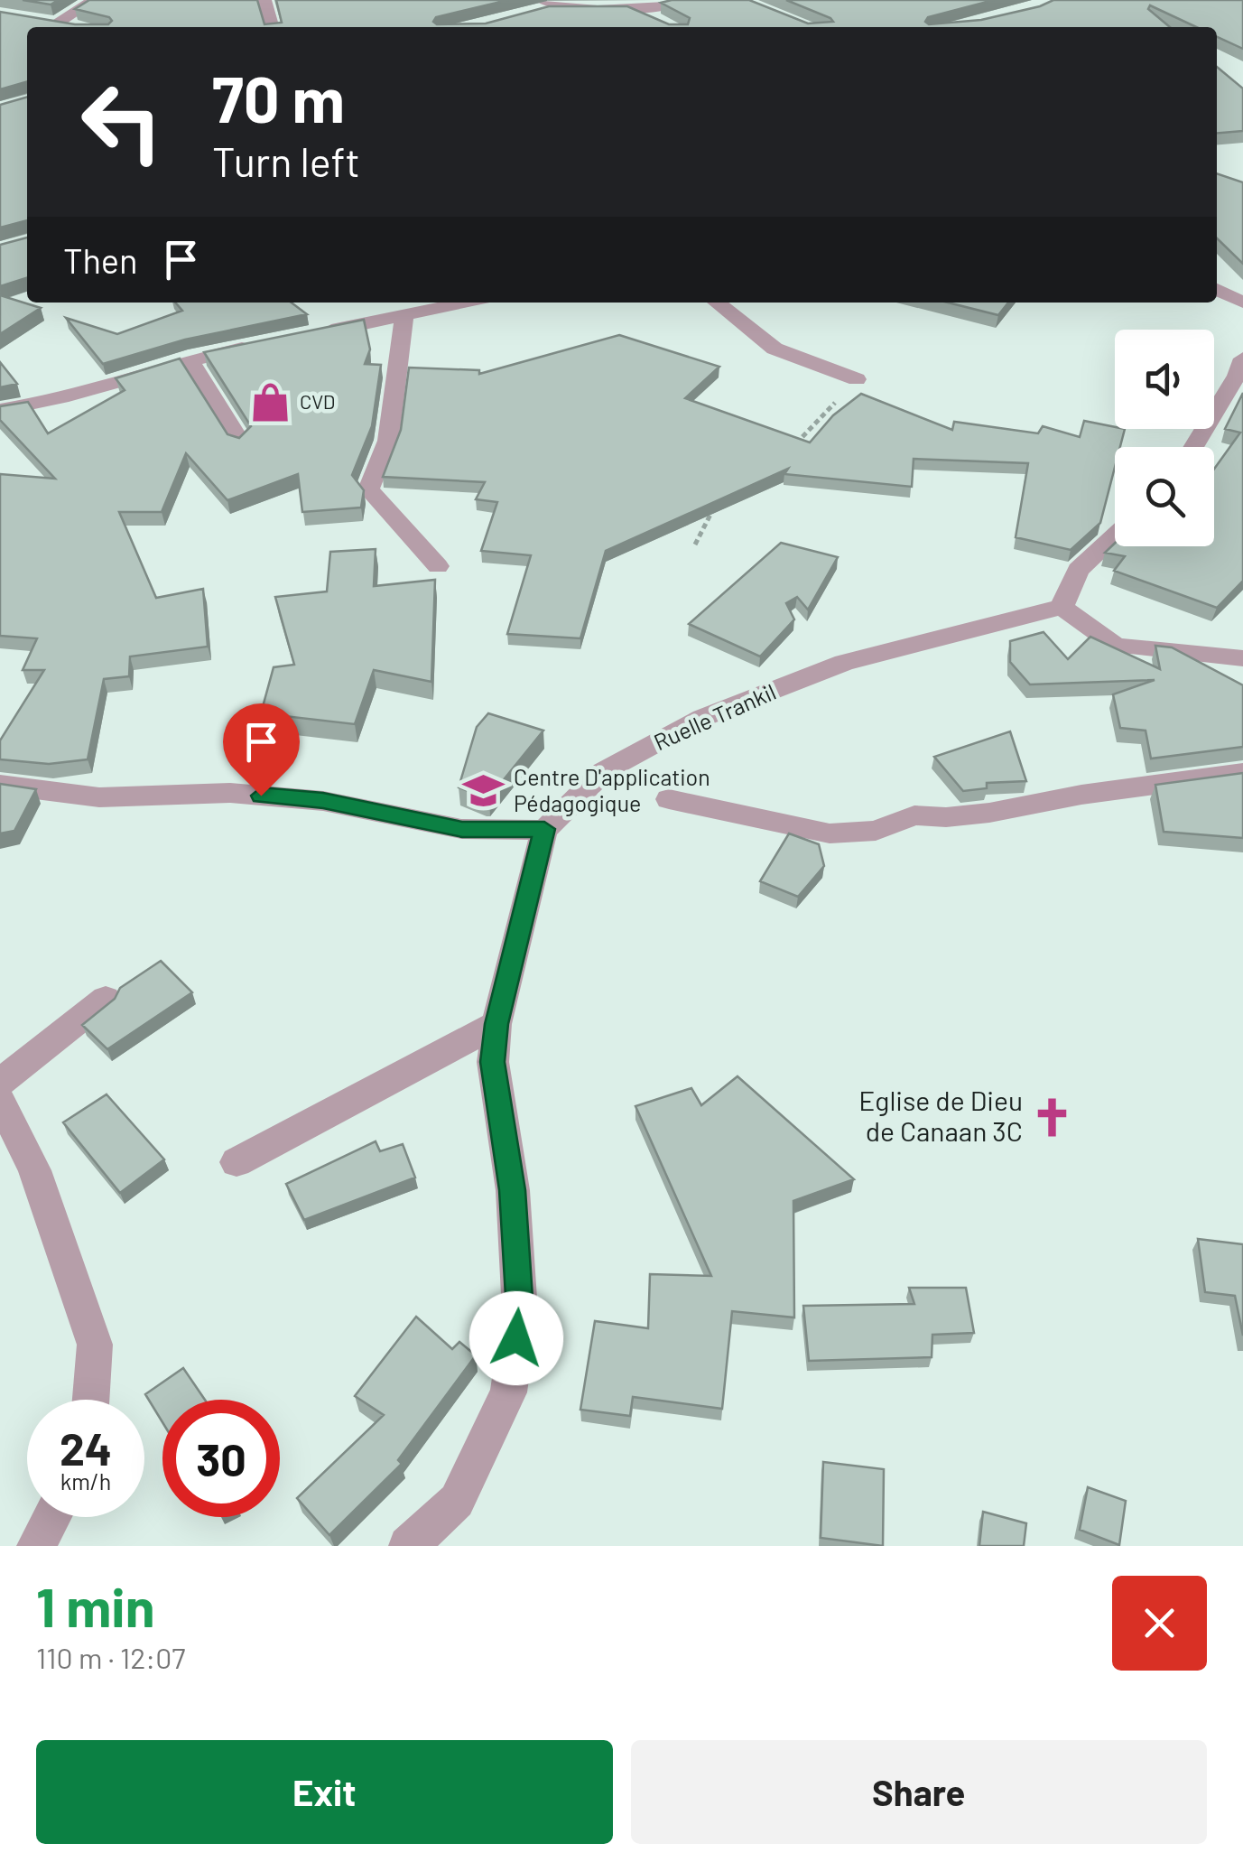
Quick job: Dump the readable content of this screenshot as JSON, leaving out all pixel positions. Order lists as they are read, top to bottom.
{
  "streets": {
    "street": ["Ruelle Trankil"]
  },
  "places": {
    "shop": ["CVD"],
    "school or university": ["Centre D'application Pédagogique"],
    "church": ["Eglise de Dieu de Canaan 3C"]
  },
  "page": {
    "turn": ["70 m", "Turn left"],
    "then": "Then",
    "speed": "24 km/h",
    "limit": "30",
    "heading": ["1 min", "110 m · 12:07"],
    "buttons": ["Exit", "Share"]
  }
}
